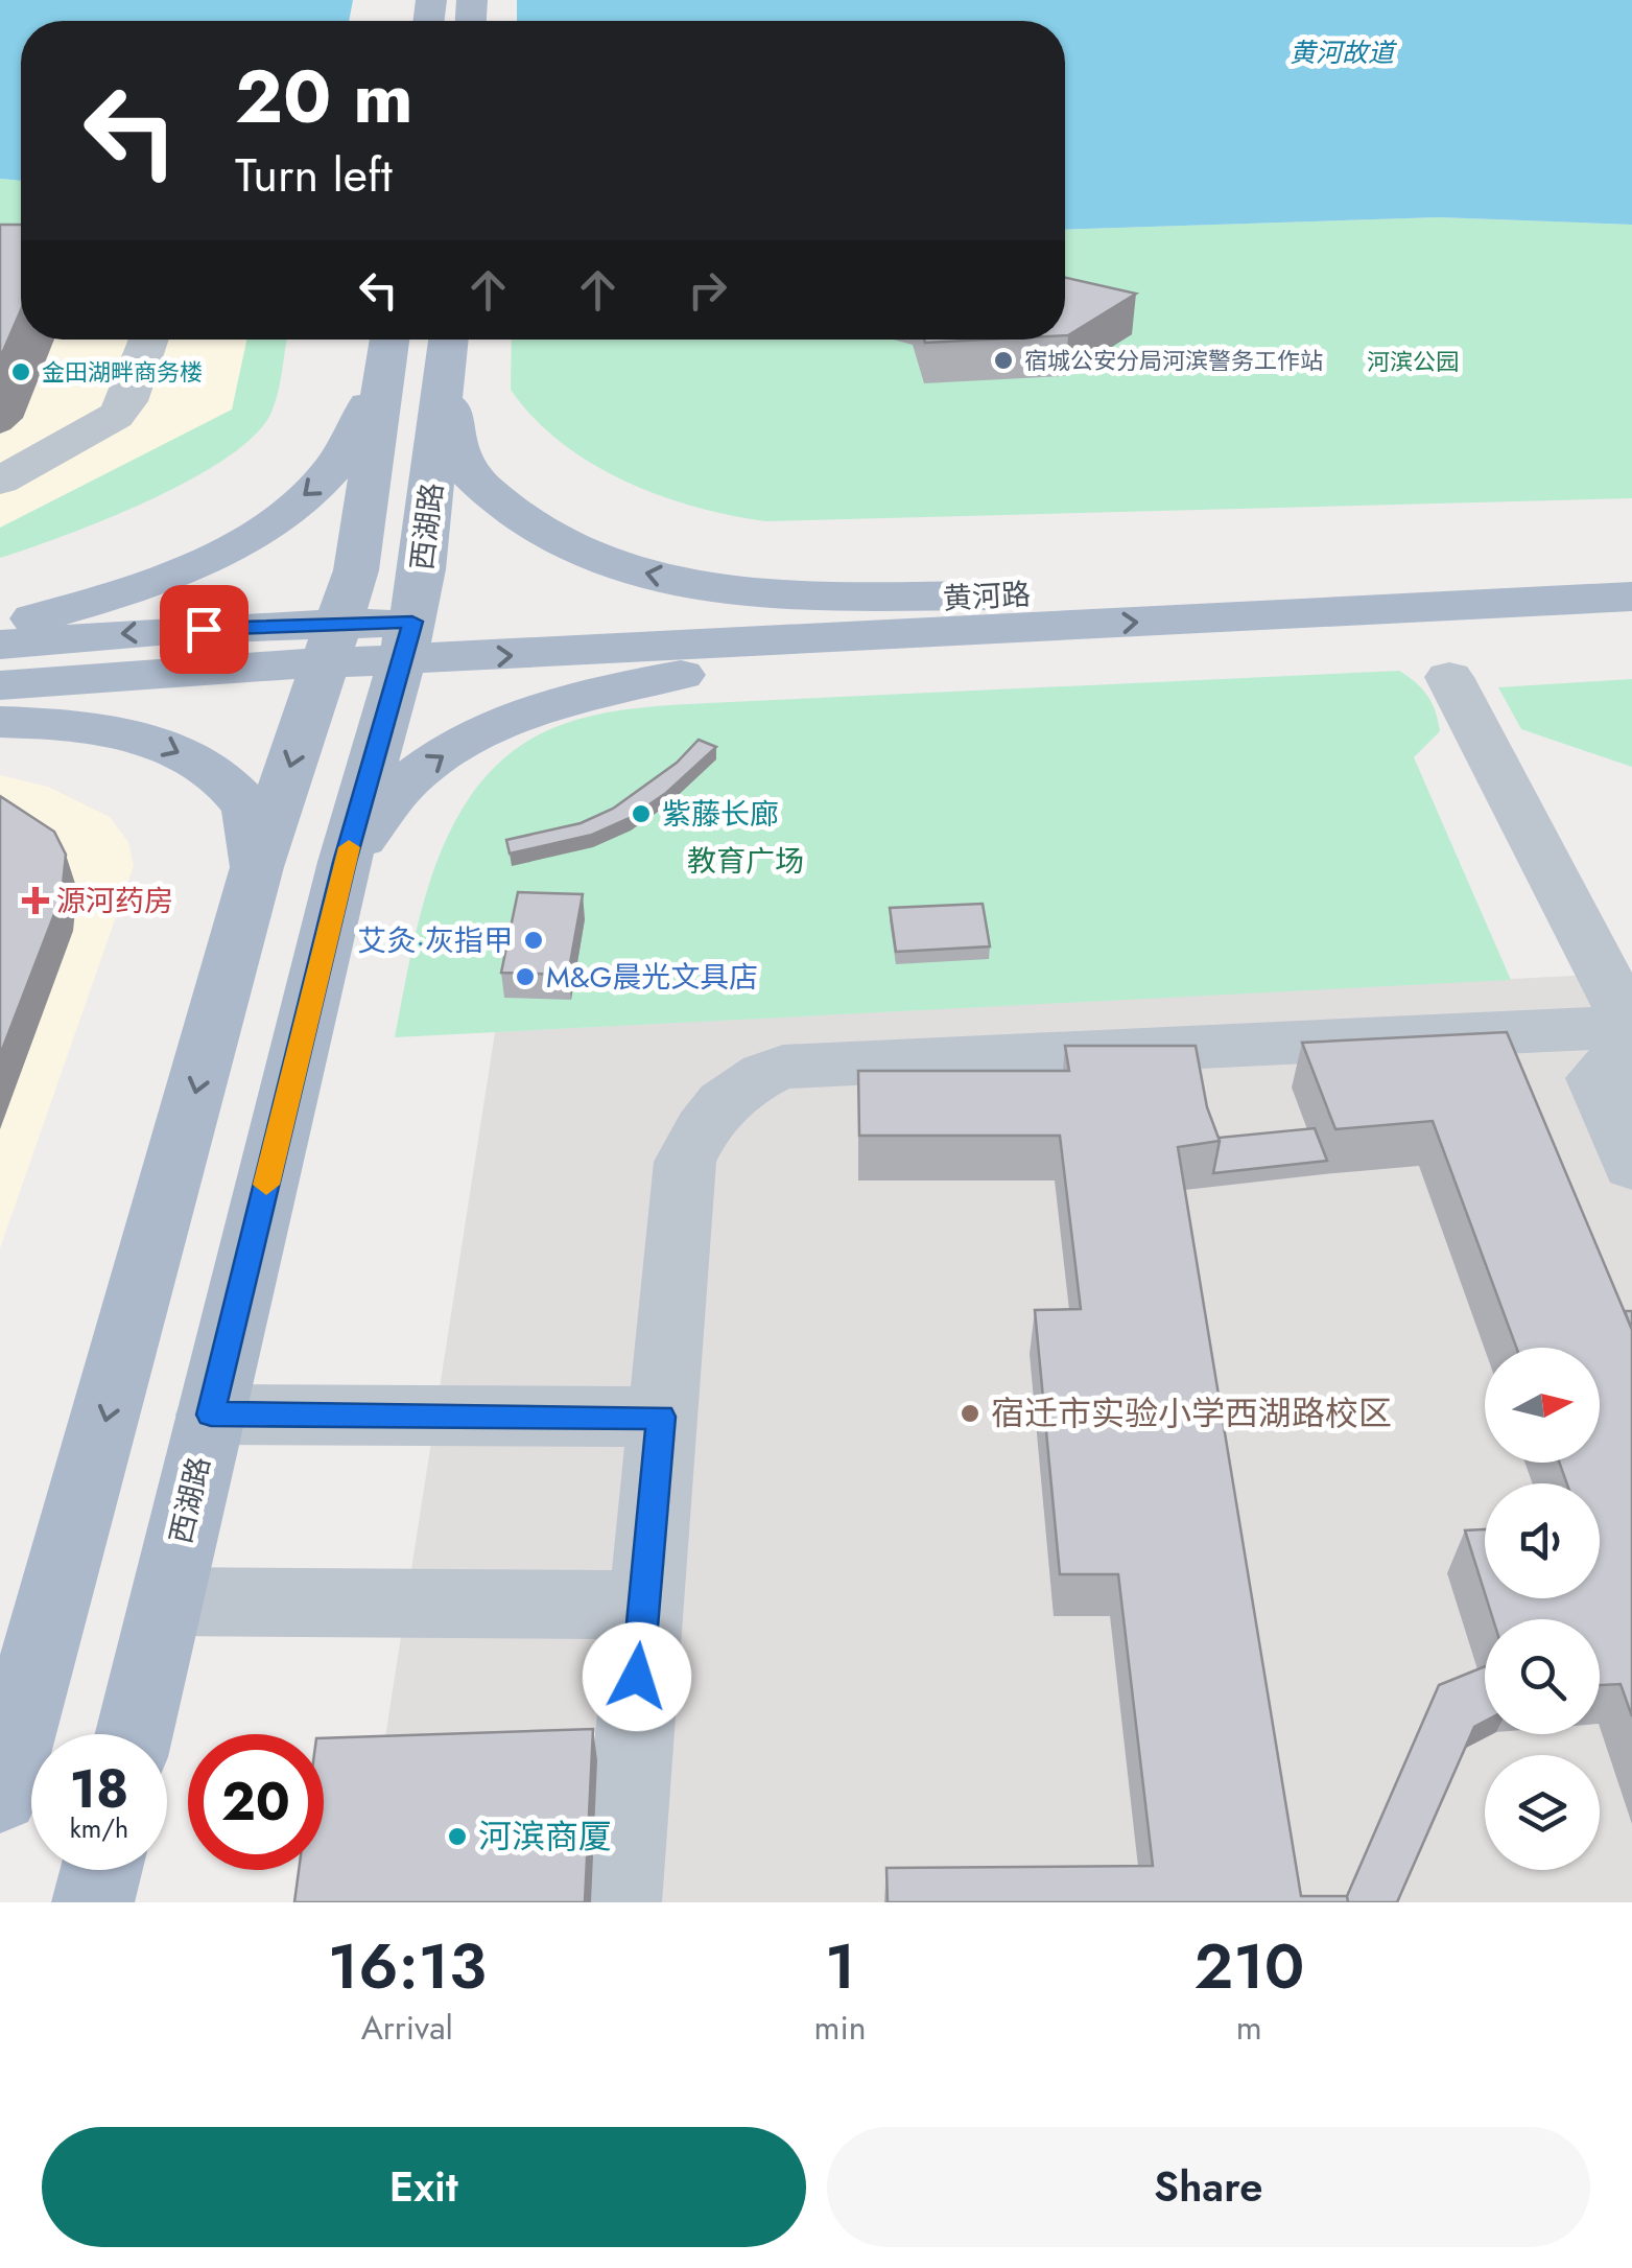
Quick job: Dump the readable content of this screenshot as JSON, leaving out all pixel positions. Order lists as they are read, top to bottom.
{
  "streets": {
    "main road": ["西湖路", "黄河路"]
  },
  "crossings": [
    ["西湖路", "黄河路"]
  ],
  "water": ["黄河故道"],
  "parks": ["河滨公园", "教育广场"],
  "places": {
    "other": [
      "宿城公安分局河滨警务工作站",
      "金田湖畔商务楼",
      "紫藤长廊",
      "艾灸·灰指甲",
      "M&G晨光文具店",
      "宿迁市实验小学西湖路校区",
      "河滨商厦"
    ],
    "health": ["源河药房"]
  },
  "north": "right",
  "page": {
    "turn": ["20 m", "Turn left"],
    "speed": "18 km/h",
    "limit": "20",
    "eta": [
      "16:13",
      "Arrival",
      "1",
      "min",
      "210",
      "m"
    ],
    "buttons": ["Exit", "Share"]
  }
}
